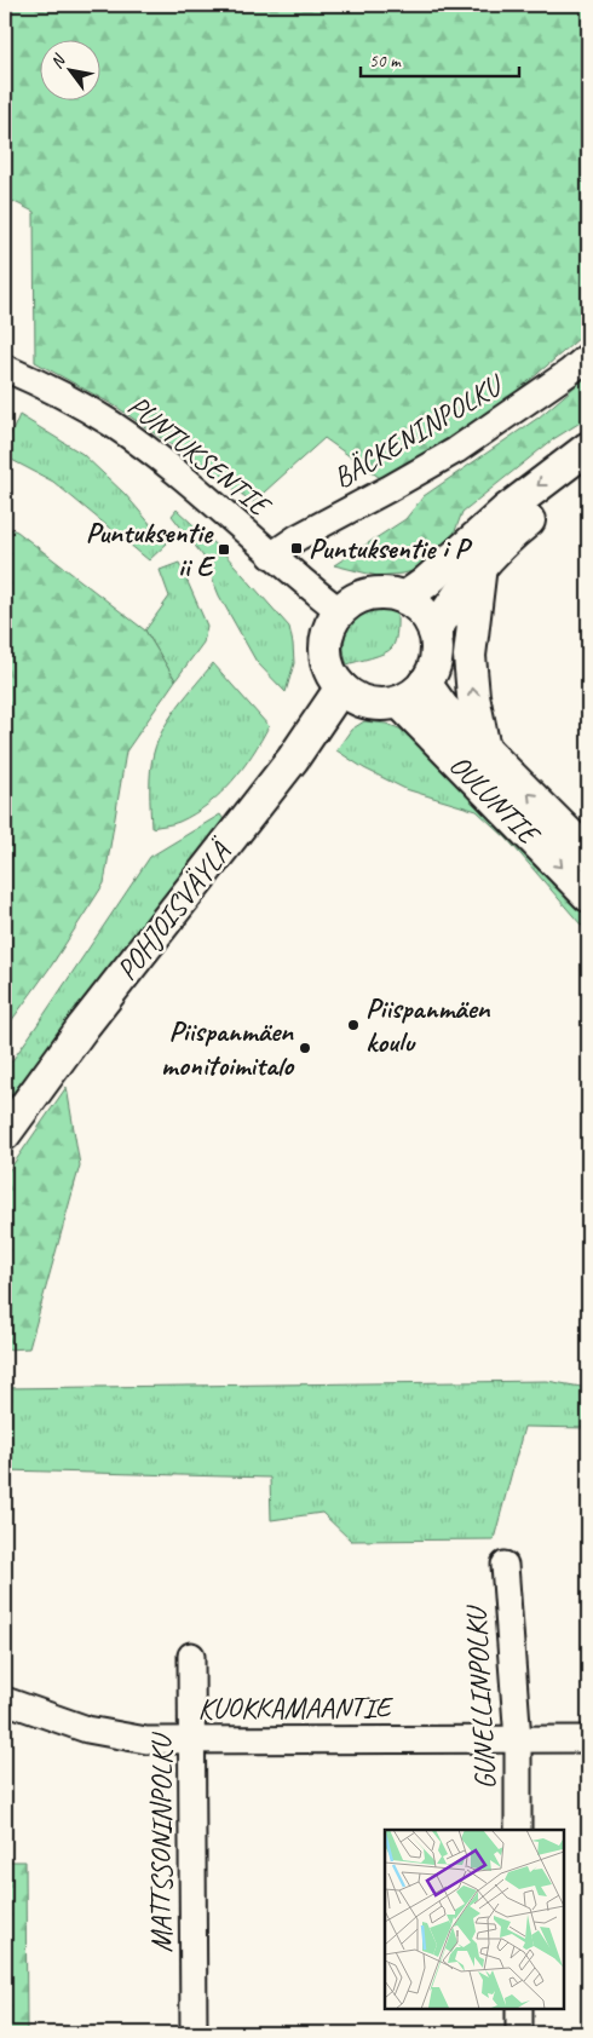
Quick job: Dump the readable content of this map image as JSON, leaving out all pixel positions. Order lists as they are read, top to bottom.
{
  "streets": {
    "main road": ["OULUNTIE", "POHJOISVÄYLÄ"],
    "street": [
      "BÄCKENINPOLKU",
      "PUNTUKSENTIE",
      "GUNELLINPOLKU",
      "KUOKKAMAANTIE",
      "MATTSSONINPOLKU"
    ]
  },
  "crossings": [
    ["BÄCKENINPOLKU", "PUNTUKSENTIE"],
    ["PUNTUKSENTIE", "OULUNTIE"],
    ["PUNTUKSENTIE", "POHJOISVÄYLÄ"],
    ["OULUNTIE", "POHJOISVÄYLÄ"],
    ["GUNELLINPOLKU", "KUOKKAMAANTIE"],
    ["KUOKKAMAANTIE", "MATTSSONINPOLKU"]
  ],
  "places": {
    "transit": ["Puntuksentie i P", "Puntuksentie ii E"],
    "other": ["Piispanmäen koulu", "Piispanmäen monitoimitalo"]
  },
  "scale_bar": "50 m",
  "north": "top left"
}
